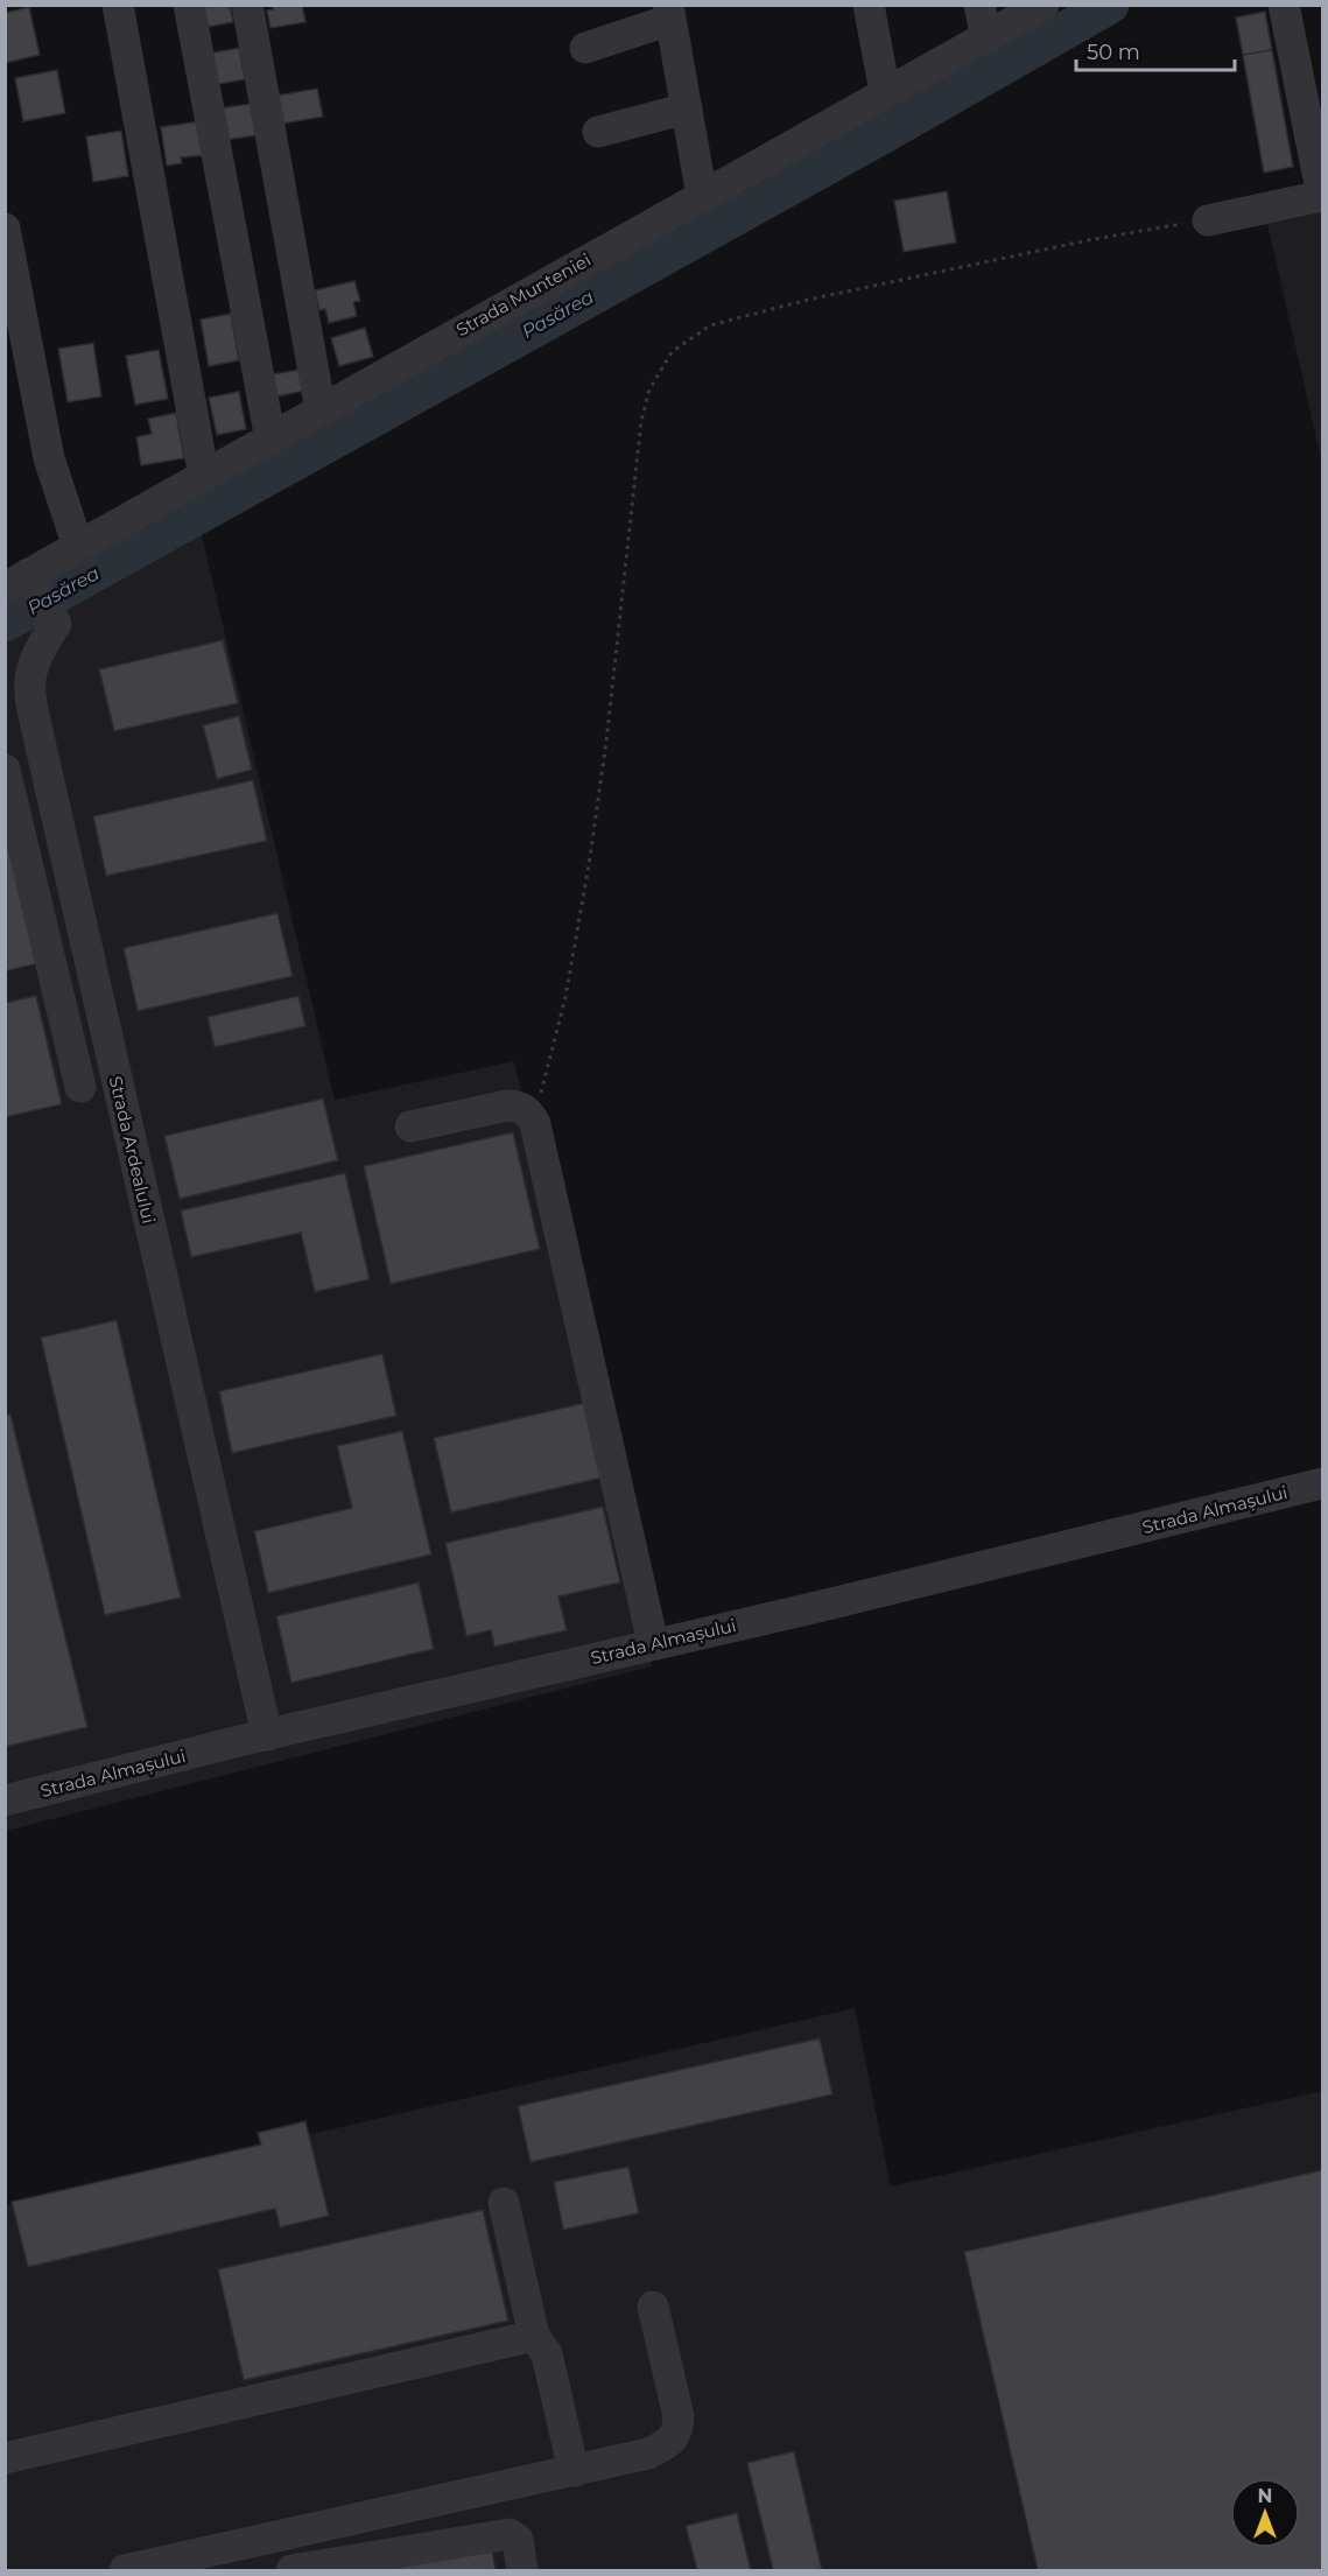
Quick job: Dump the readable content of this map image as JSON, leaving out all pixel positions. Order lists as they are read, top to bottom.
{
  "streets": {
    "street": ["Strada Munteniei", "Strada Ardealului", "Strada Almașului"]
  },
  "crossings": [
    ["Strada Munteniei", "Strada Ardealului"],
    ["Strada Ardealului", "Strada Almașului"]
  ],
  "water": ["Pasărea"],
  "scale_bar": "50 m",
  "north": "top"
}
